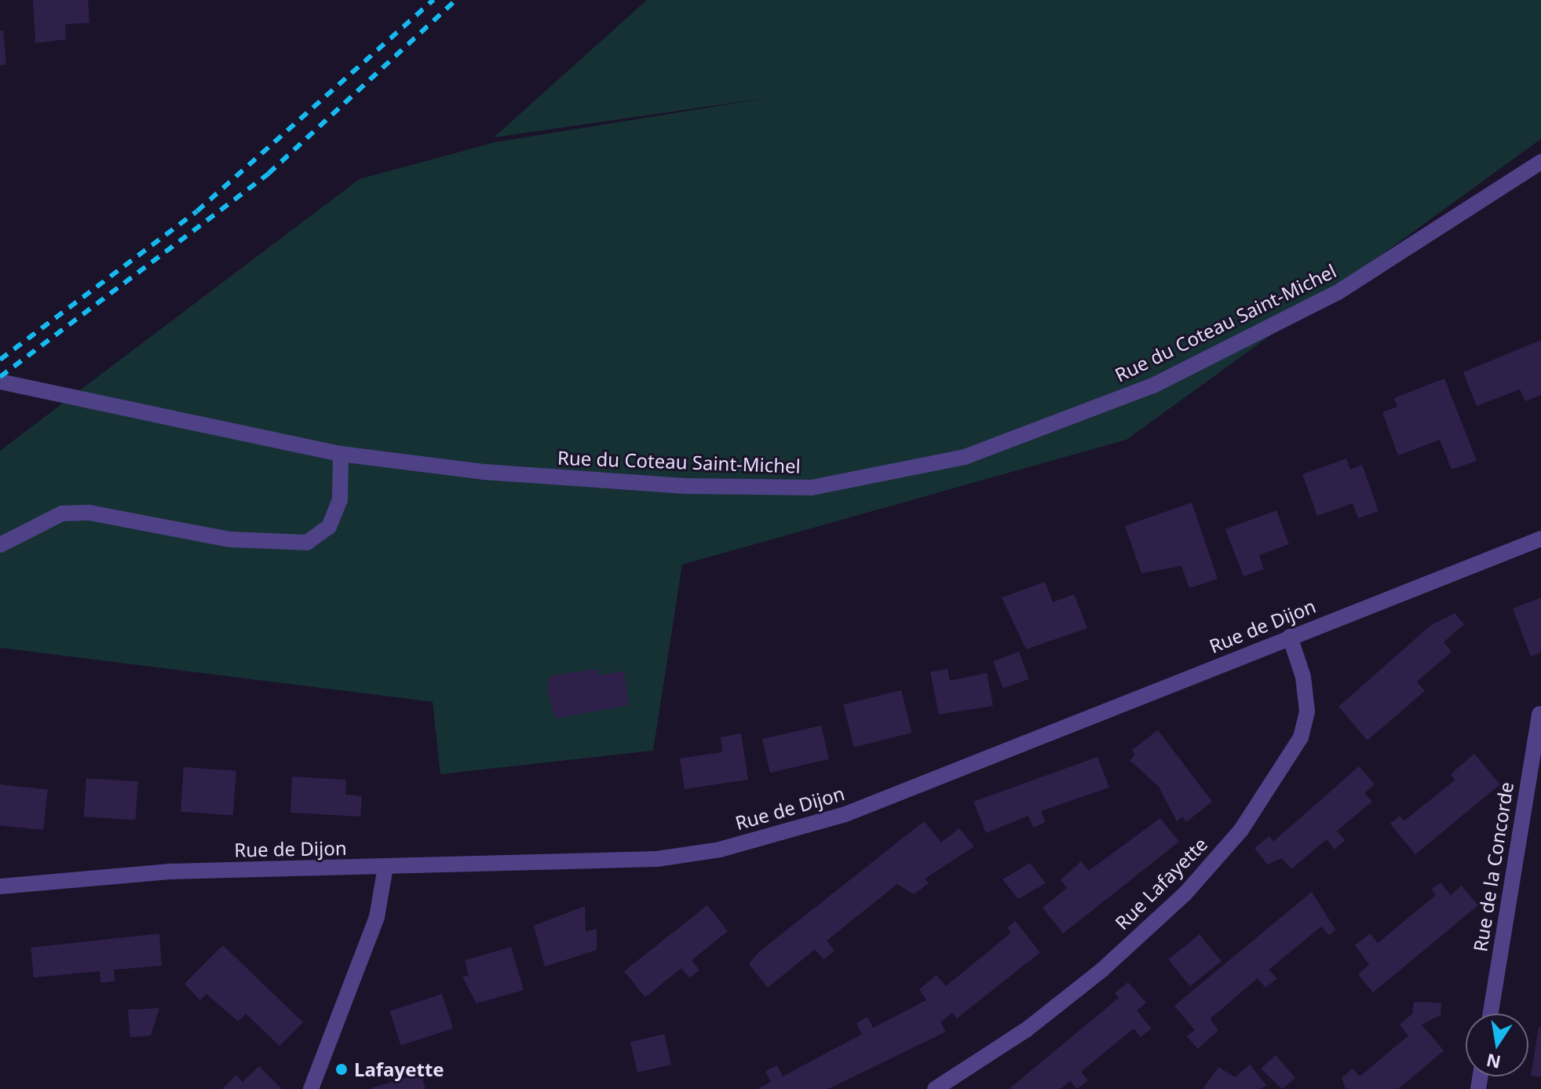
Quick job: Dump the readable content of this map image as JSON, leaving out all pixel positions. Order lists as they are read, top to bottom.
{
  "streets": {
    "street": [
      "Rue du Coteau Saint-Michel",
      "Rue de Dijon",
      "Rue de la Concorde",
      "Rue Lafayette"
    ]
  },
  "crossings": [
    ["Rue de Dijon", "Rue Lafayette"]
  ],
  "places": ["Lafayette"],
  "north": "bottom"
}
